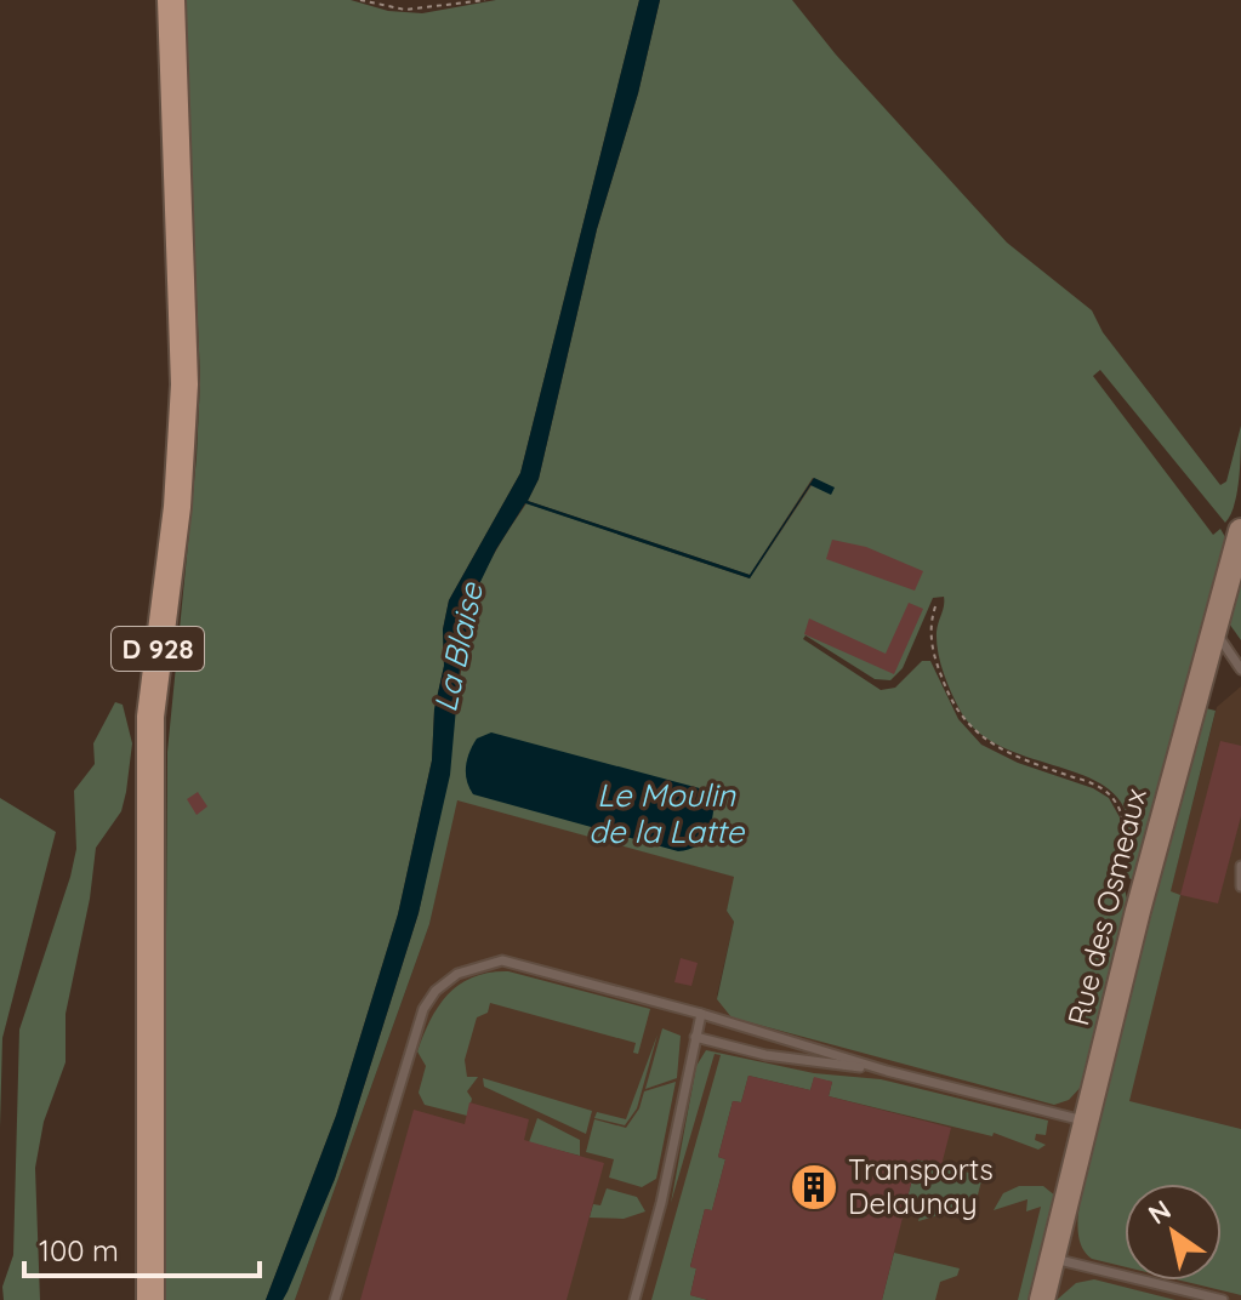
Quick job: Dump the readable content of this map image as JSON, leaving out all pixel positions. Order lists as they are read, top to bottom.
{
  "streets": {
    "main road": ["D 928", "Rue des Osmeaux"]
  },
  "water": ["La Blaise", "Le Moulin de la Latte"],
  "places": {
    "building": ["Transports Delaunay"]
  },
  "scale_bar": "100 m",
  "north": "top left"
}
